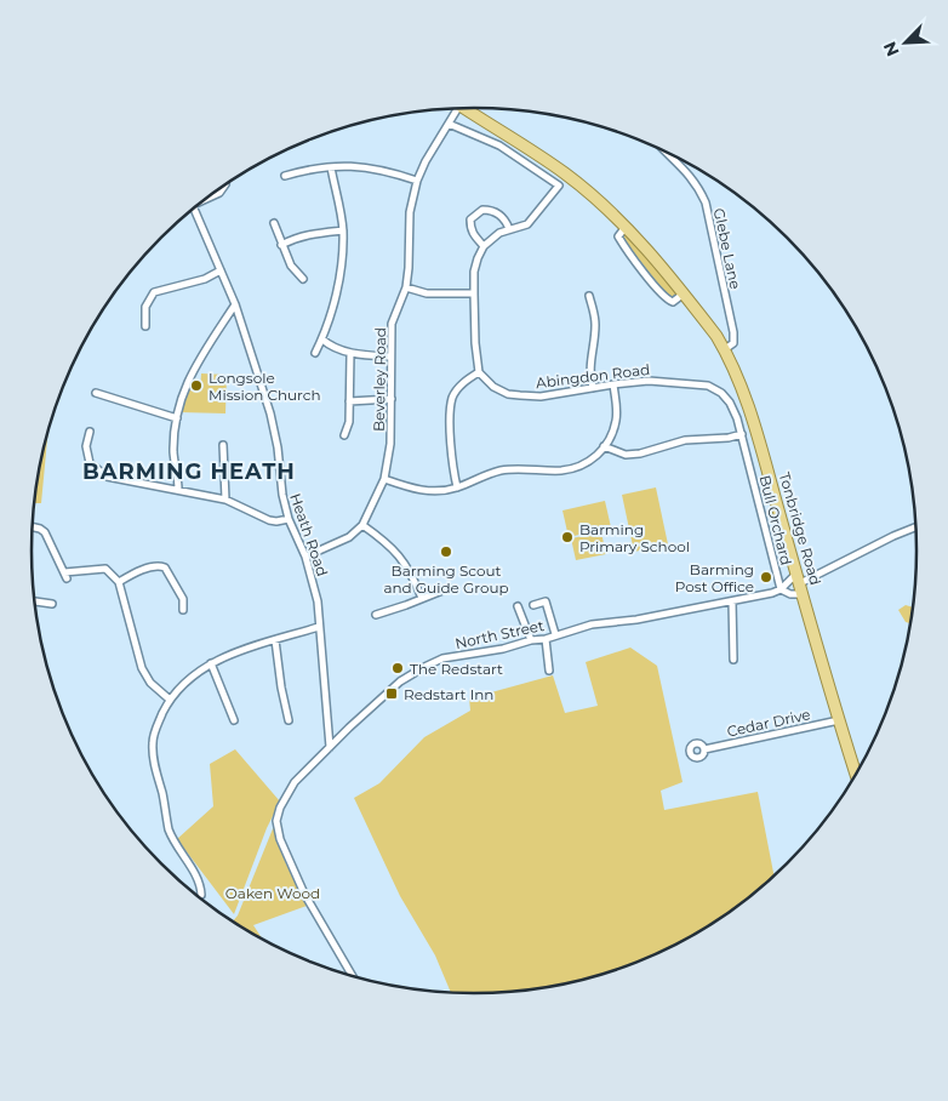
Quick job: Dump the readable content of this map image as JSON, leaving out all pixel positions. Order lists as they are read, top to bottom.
{
  "streets": {
    "main road": ["Tonbridge Road"],
    "street": [
      "Glebe Lane",
      "Abingdon Road",
      "Beverley Road",
      "Bull Orchard",
      "Heath Road",
      "North Street",
      "Cedar Drive"
    ]
  },
  "crossings": [
    ["Glebe Lane", "Tonbridge Road"],
    ["Abingdon Road", "Bull Orchard"],
    ["Beverley Road", "Heath Road"],
    ["Bull Orchard", "Tonbridge Road"],
    ["Bull Orchard", "North Street"],
    ["Tonbridge Road", "North Street"],
    ["Tonbridge Road", "Cedar Drive"],
    ["Heath Road", "North Street"]
  ],
  "districts": ["BARMING HEATH"],
  "parks": ["Oaken Wood"],
  "places": {
    "other": [
      "Longsole Mission Church",
      "Barming Primary School",
      "Barming Scout and Guide Group",
      "Barming Post Office",
      "The Redstart"
    ],
    "transit": ["Redstart Inn"]
  },
  "north": "bottom left"
}
